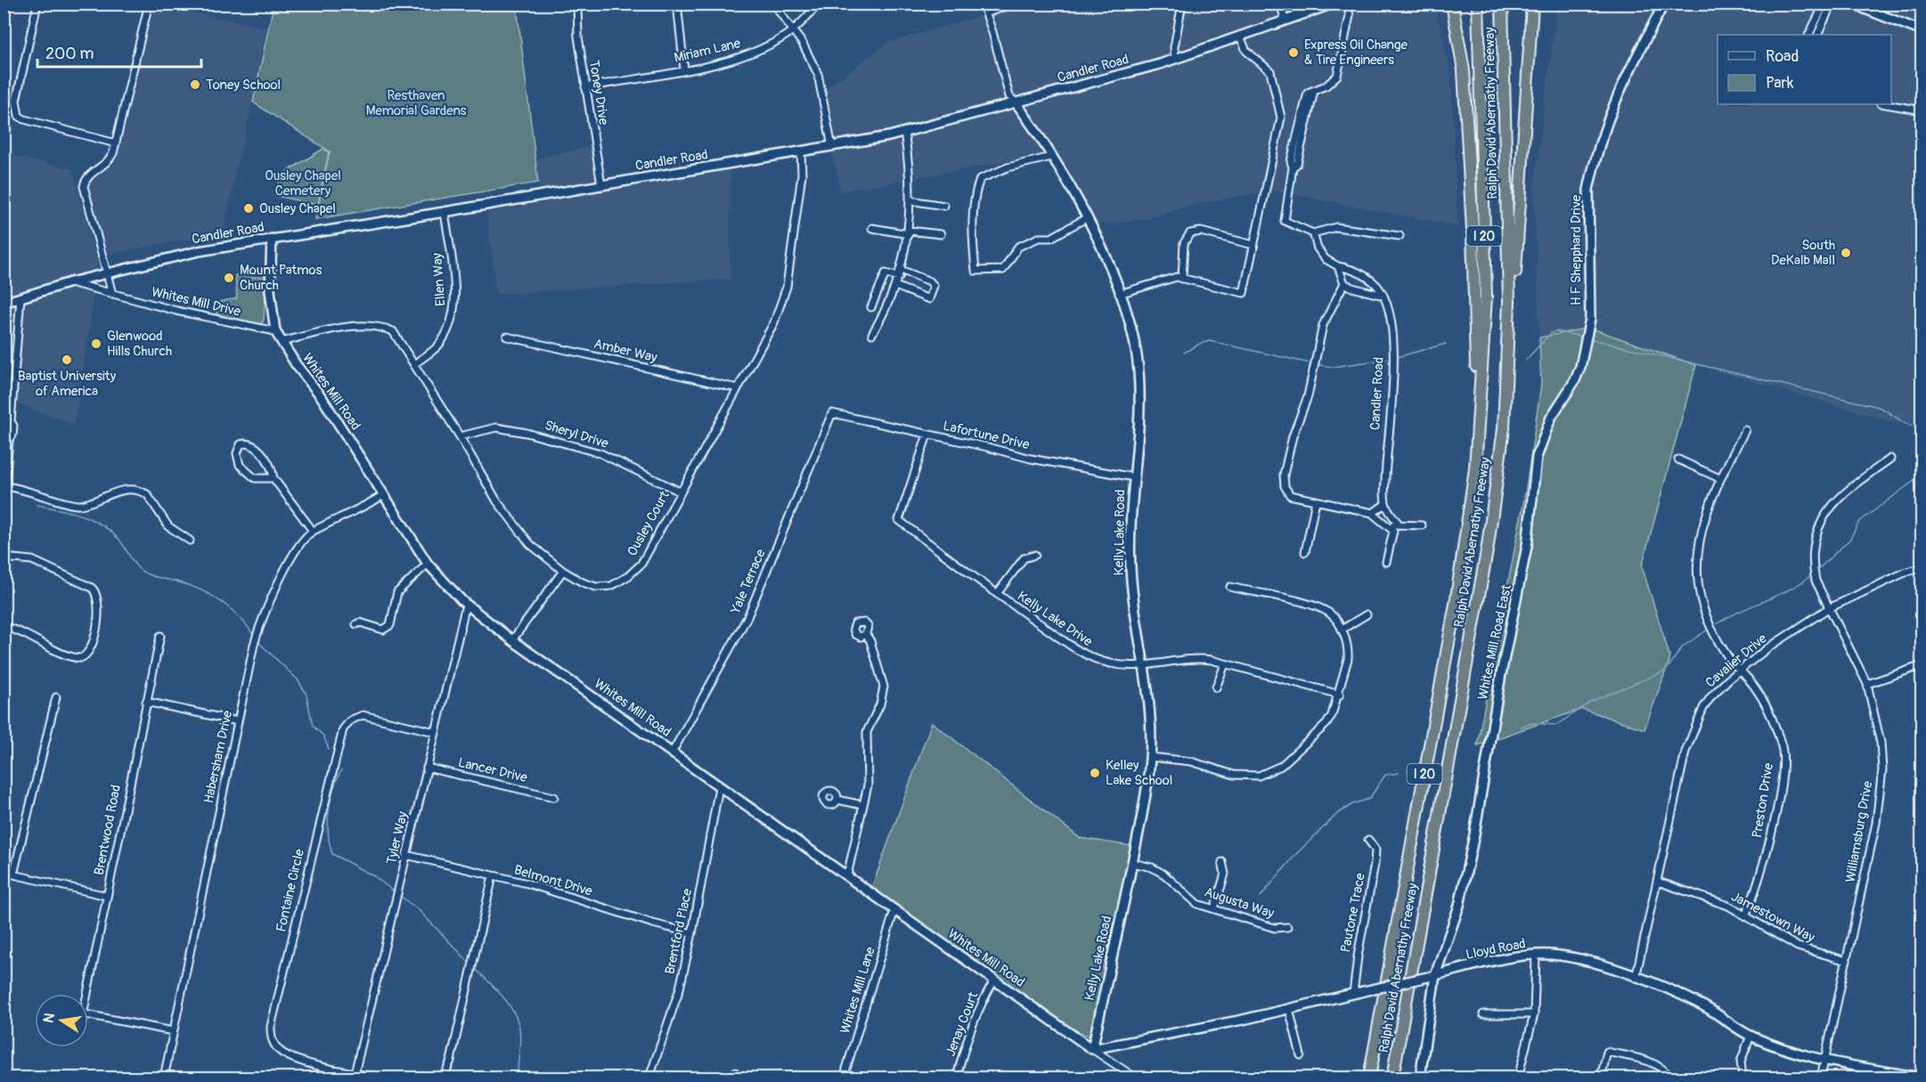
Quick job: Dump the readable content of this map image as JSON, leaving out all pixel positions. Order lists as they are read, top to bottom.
{
  "streets": {
    "highway": ["Ralph David Abernathy Freeway", "I 20"],
    "street": [
      "Miriam Lane",
      "Candler Road",
      "Toney Drive",
      "H F Shepphard Drive",
      "Ellen Way",
      "Whites Mill Drive",
      "Amber Way",
      "Whites Mill Road",
      "Sheryl Drive",
      "Lafortune Drive",
      "Ousley Court",
      "Kelly Lake Road",
      "Yale Terrace",
      "Kelly Lake Drive",
      "Whites Mill Road East",
      "Cavalier Drive",
      "Habersham Drive",
      "Lancer Drive",
      "Preston Drive",
      "Brentwood Road",
      "Williamsburg Drive",
      "Tyler Way",
      "Belmont Drive",
      "Fontaine Circle",
      "Augusta Way",
      "Pautone Trace",
      "Jamestown Way",
      "Brentford Place",
      "Lloyd Road",
      "Whites Mill Lane",
      "Jenay Court"
    ]
  },
  "crossings": [
    ["Miriam Lane", "Toney Drive"],
    ["Candler Road", "Toney Drive"],
    ["Candler Road", "Ellen Way"],
    ["Candler Road", "Whites Mill Drive"],
    ["Candler Road", "Whites Mill Road"],
    ["Candler Road", "Ousley Court"],
    ["Candler Road", "Kelly Lake Road"],
    ["H F Shepphard Drive", "Whites Mill Road East"],
    ["Ellen Way", "Ousley Court"],
    ["Whites Mill Drive", "Whites Mill Road"],
    ["Amber Way", "Ousley Court"],
    ["Whites Mill Road", "Ousley Court"],
    ["Whites Mill Road", "Kelly Lake Road"],
    ["Whites Mill Road", "Yale Terrace"],
    ["Whites Mill Road", "Tyler Way"],
    ["Whites Mill Road", "Brentford Place"],
    ["Whites Mill Road", "Lloyd Road"],
    ["Whites Mill Road", "Whites Mill Lane"],
    ["Whites Mill Road", "Jenay Court"],
    ["Sheryl Drive", "Ousley Court"],
    ["Lafortune Drive", "Kelly Lake Road"],
    ["Lafortune Drive", "Yale Terrace"],
    ["Lafortune Drive", "Kelly Lake Drive"],
    ["Kelly Lake Road", "Kelly Lake Drive"],
    ["Kelly Lake Road", "Augusta Way"],
    ["Kelly Lake Road", "Lloyd Road"],
    ["Whites Mill Road East", "Lloyd Road"],
    ["Cavalier Drive", "Preston Drive"],
    ["Cavalier Drive", "Williamsburg Drive"],
    ["Cavalier Drive", "Jamestown Way"],
    ["Cavalier Drive", "Lloyd Road"],
    ["Habersham Drive", "Brentwood Road"],
    ["Lancer Drive", "Tyler Way"],
    ["Preston Drive", "Jamestown Way"],
    ["Williamsburg Drive", "Jamestown Way"],
    ["Williamsburg Drive", "Lloyd Road"],
    ["Tyler Way", "Belmont Drive"],
    ["Tyler Way", "Fontaine Circle"],
    ["Belmont Drive", "Brentford Place"],
    ["Pautone Trace", "Lloyd Road"]
  ],
  "parks": ["Resthaven Memorial Gardens", "Ousley Chapel Cemetery"],
  "places": [
    "Express Oil Change & Tire Engineers",
    "Toney School",
    "Ousley Chapel",
    "South DeKalb Mall",
    "Mount Patmos Church",
    "Glenwood Hills Church",
    "Baptist University of America",
    "Kelley Lake School"
  ],
  "legend": ["Road", "Park"],
  "scale_bar": "200 m",
  "north": "left"
}
